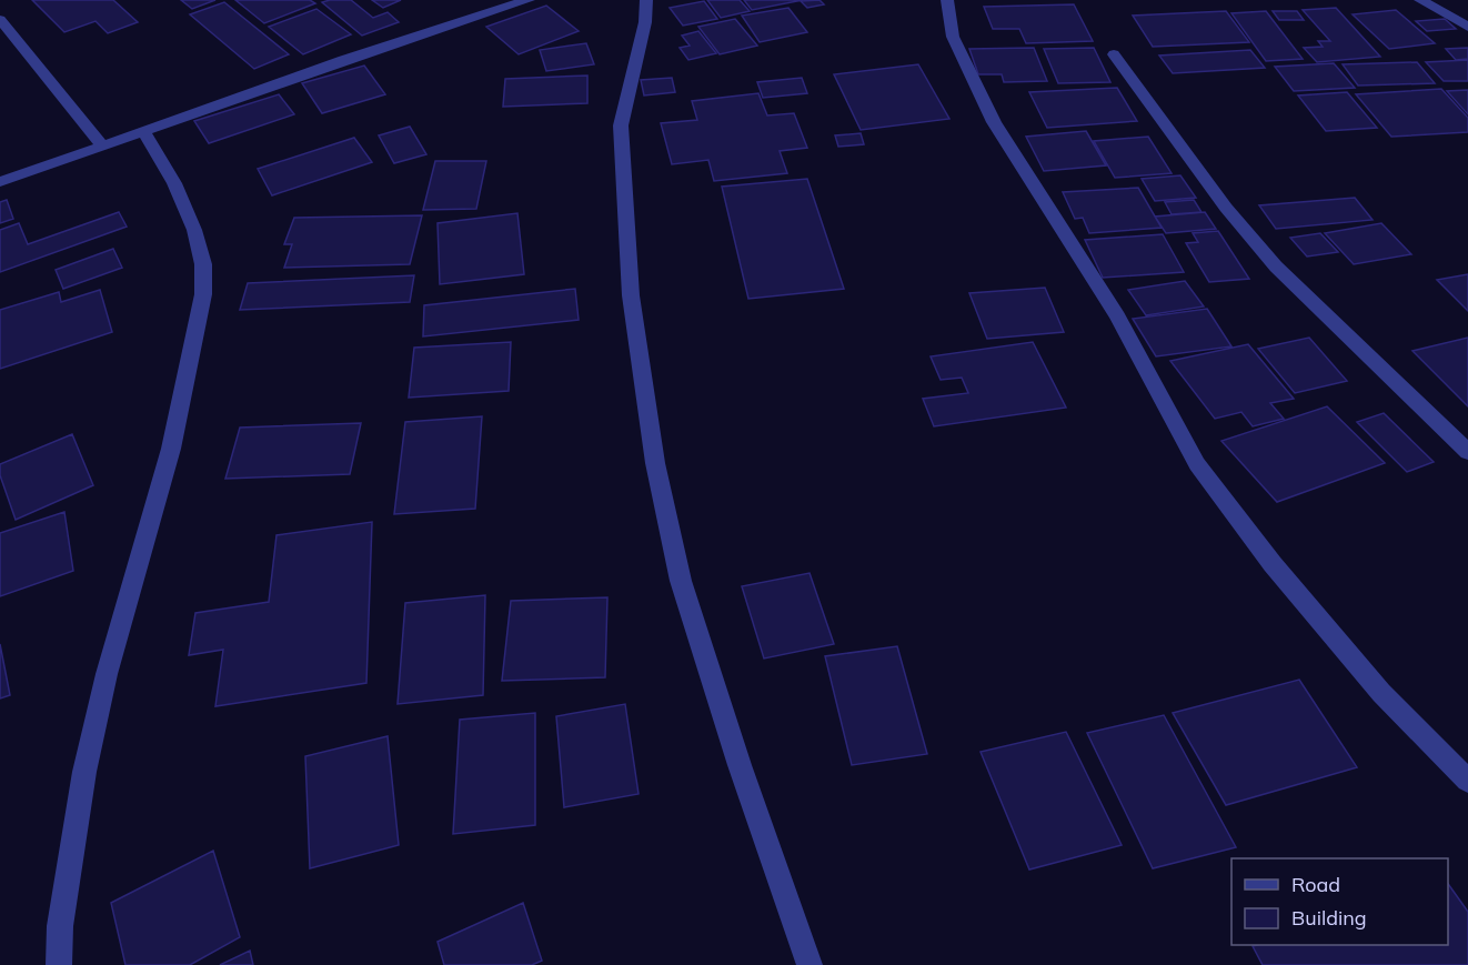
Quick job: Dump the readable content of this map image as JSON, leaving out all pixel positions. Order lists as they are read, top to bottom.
{
  "legend": ["Road", "Building"]
}
